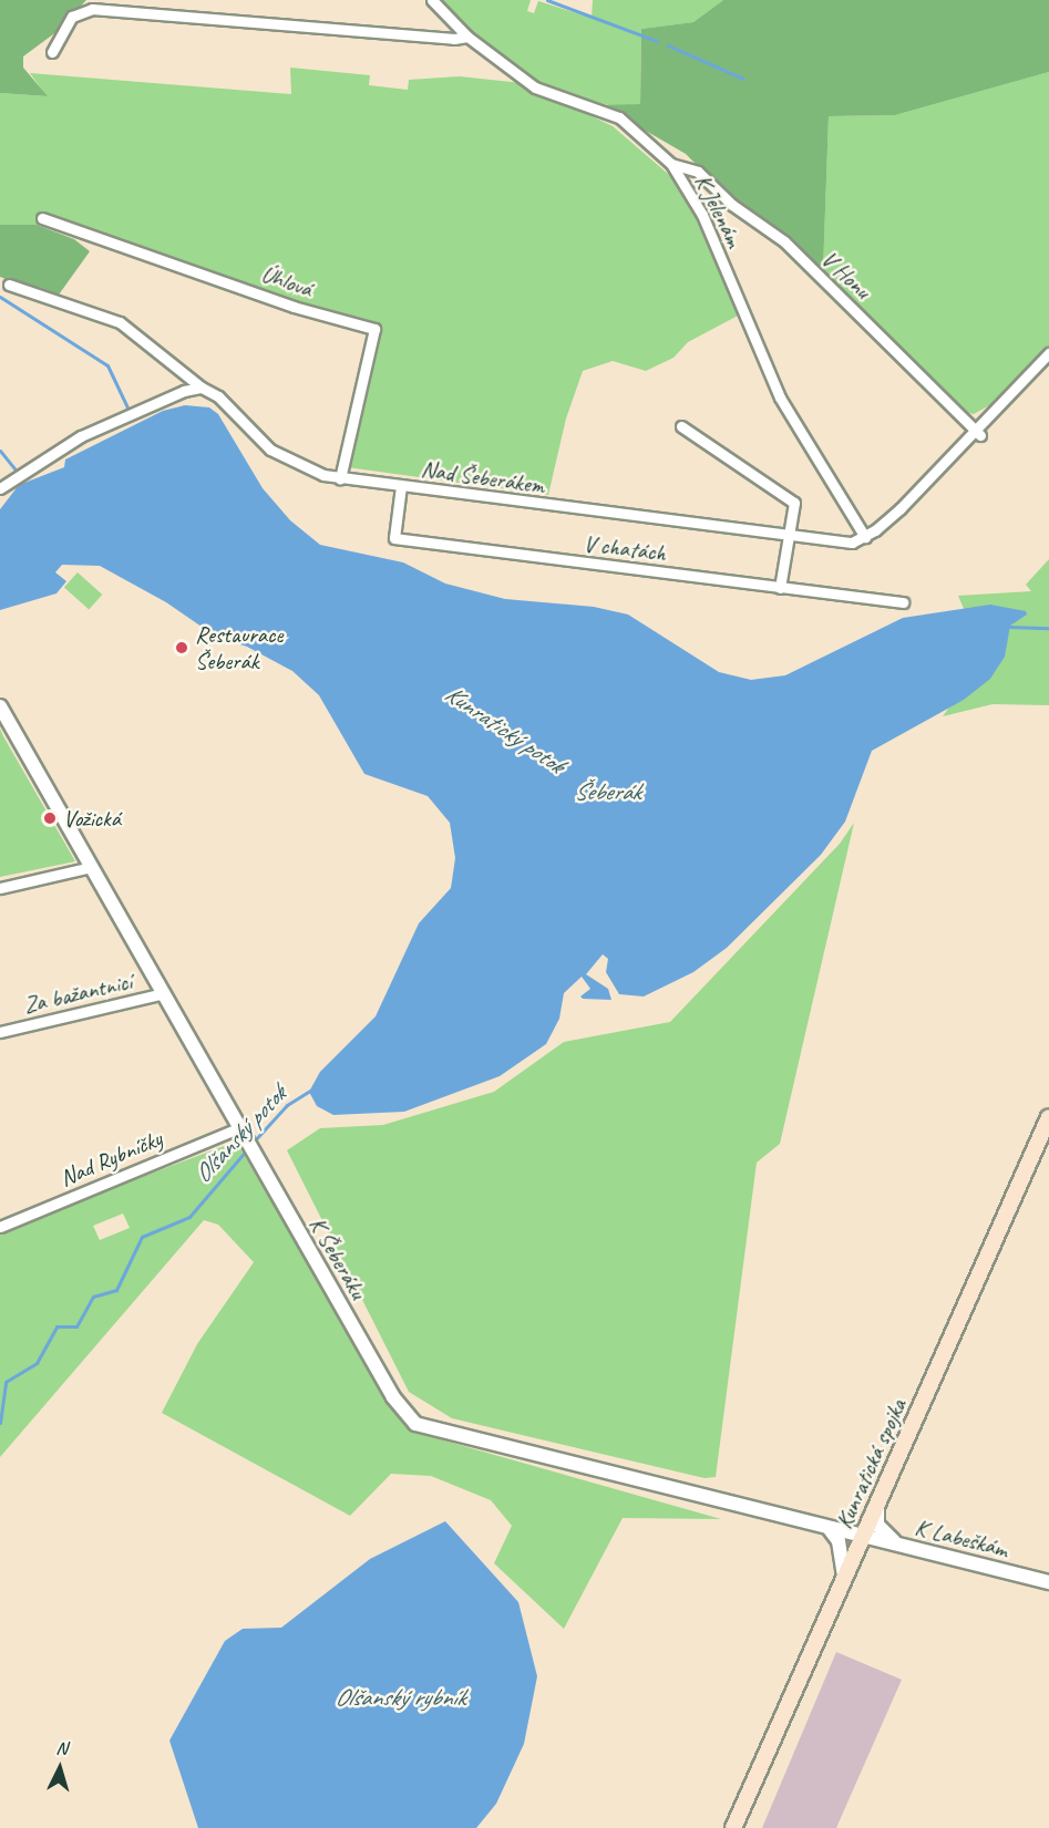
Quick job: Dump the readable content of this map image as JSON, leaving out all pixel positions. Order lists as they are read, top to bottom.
{
  "streets": {
    "main road": ["Kunratická spojka"],
    "street": [
      "K Jelenám",
      "V Honu",
      "Úhlová",
      "Nad Šeberákem",
      "V chatách",
      "Za bažantnicí",
      "Nad Rybníčky",
      "K Šeberáku",
      "K Labeškám"
    ]
  },
  "crossings": [
    ["K Jelenám", "V Honu"],
    ["K Jelenám", "Nad Šeberákem"],
    ["V Honu", "Nad Šeberákem"],
    ["Úhlová", "Nad Šeberákem"],
    ["Nad Šeberákem", "V chatách"],
    ["Za bažantnicí", "K Šeberáku"],
    ["Nad Rybníčky", "K Šeberáku"],
    ["K Šeberáku", "Kunratická spojka"],
    ["K Šeberáku", "K Labeškám"],
    ["Kunratická spojka", "K Labeškám"]
  ],
  "water": [
    "Kunratický potok",
    "Šeberák",
    "Olšanský potok",
    "Olšanský rybník"
  ],
  "places": ["Restaurace Šeberák", "Vožická"],
  "north": "top"
}
